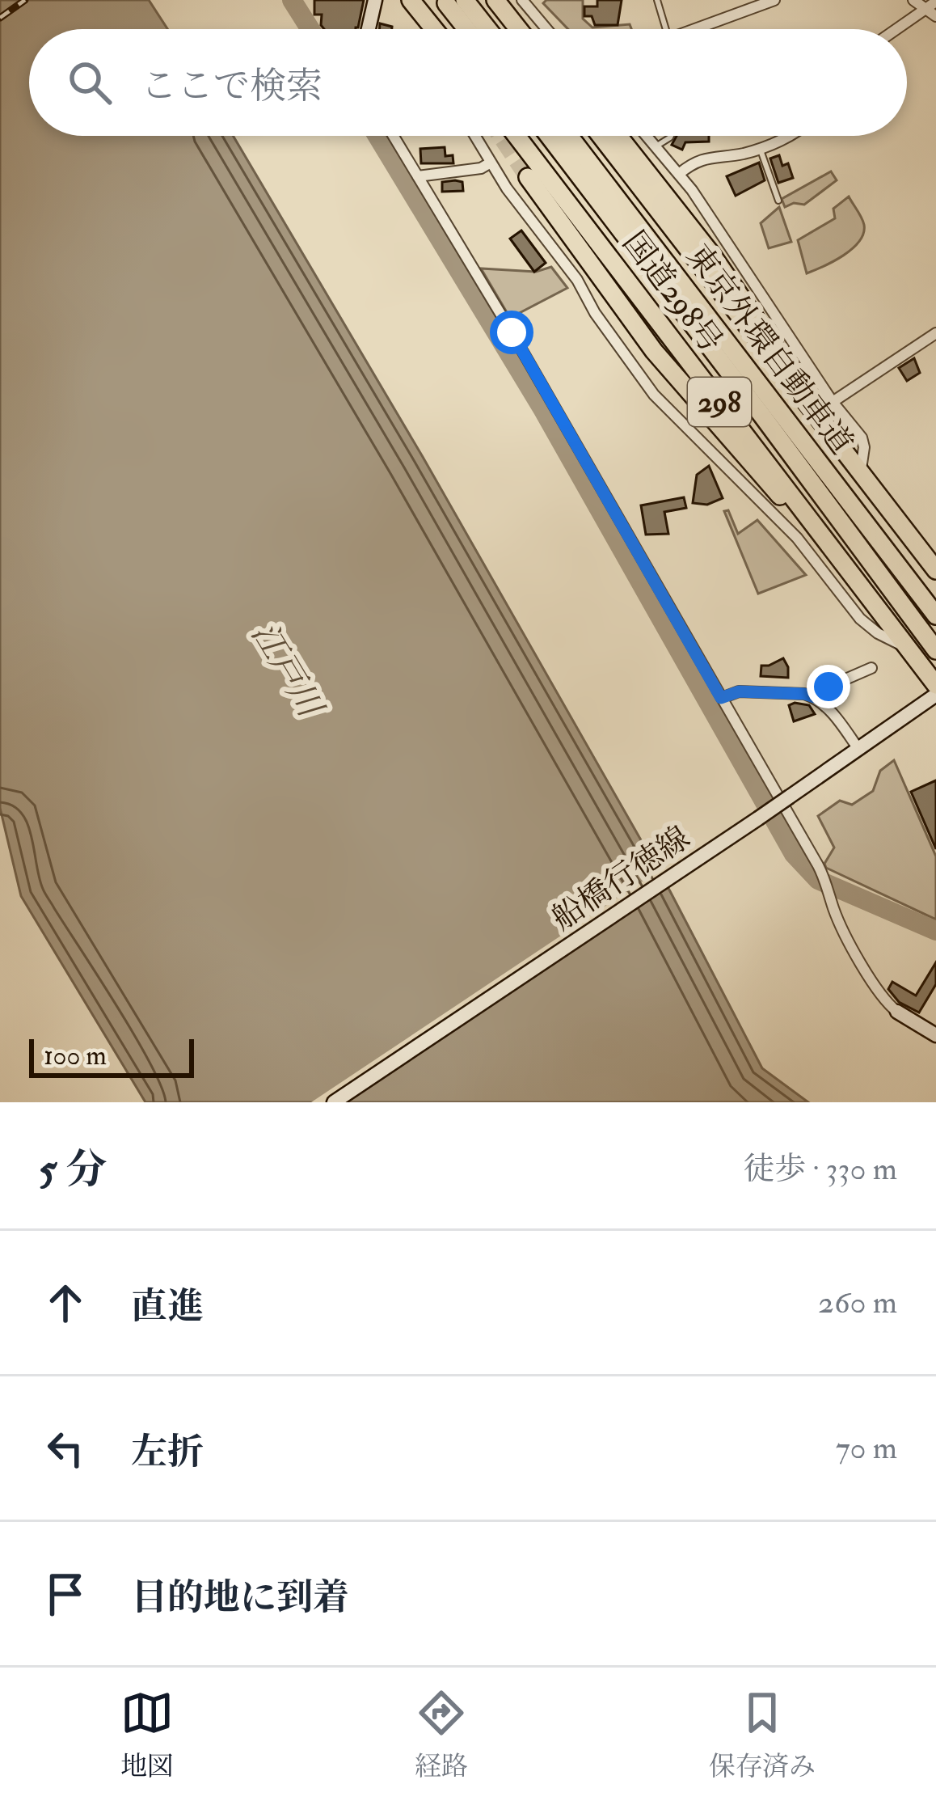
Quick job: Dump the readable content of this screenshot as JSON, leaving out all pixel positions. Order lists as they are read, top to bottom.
{
  "streets": {
    "highway": ["国道298号", "東京外環自動車道", "298"],
    "main road": ["船橋行徳線"]
  },
  "water": ["江戸川"],
  "scale_bar": "100 m",
  "page": {
    "search": "ここで検索",
    "scale": "100 m",
    "heading": ["5 分", "徒歩 · 330 m"],
    "list": [
      ["直進", "260 m"],
      ["左折", "70 m"],
      "目的地に到着"
    ],
    "nav": ["地図", "経路", "保存済み"]
  }
}
